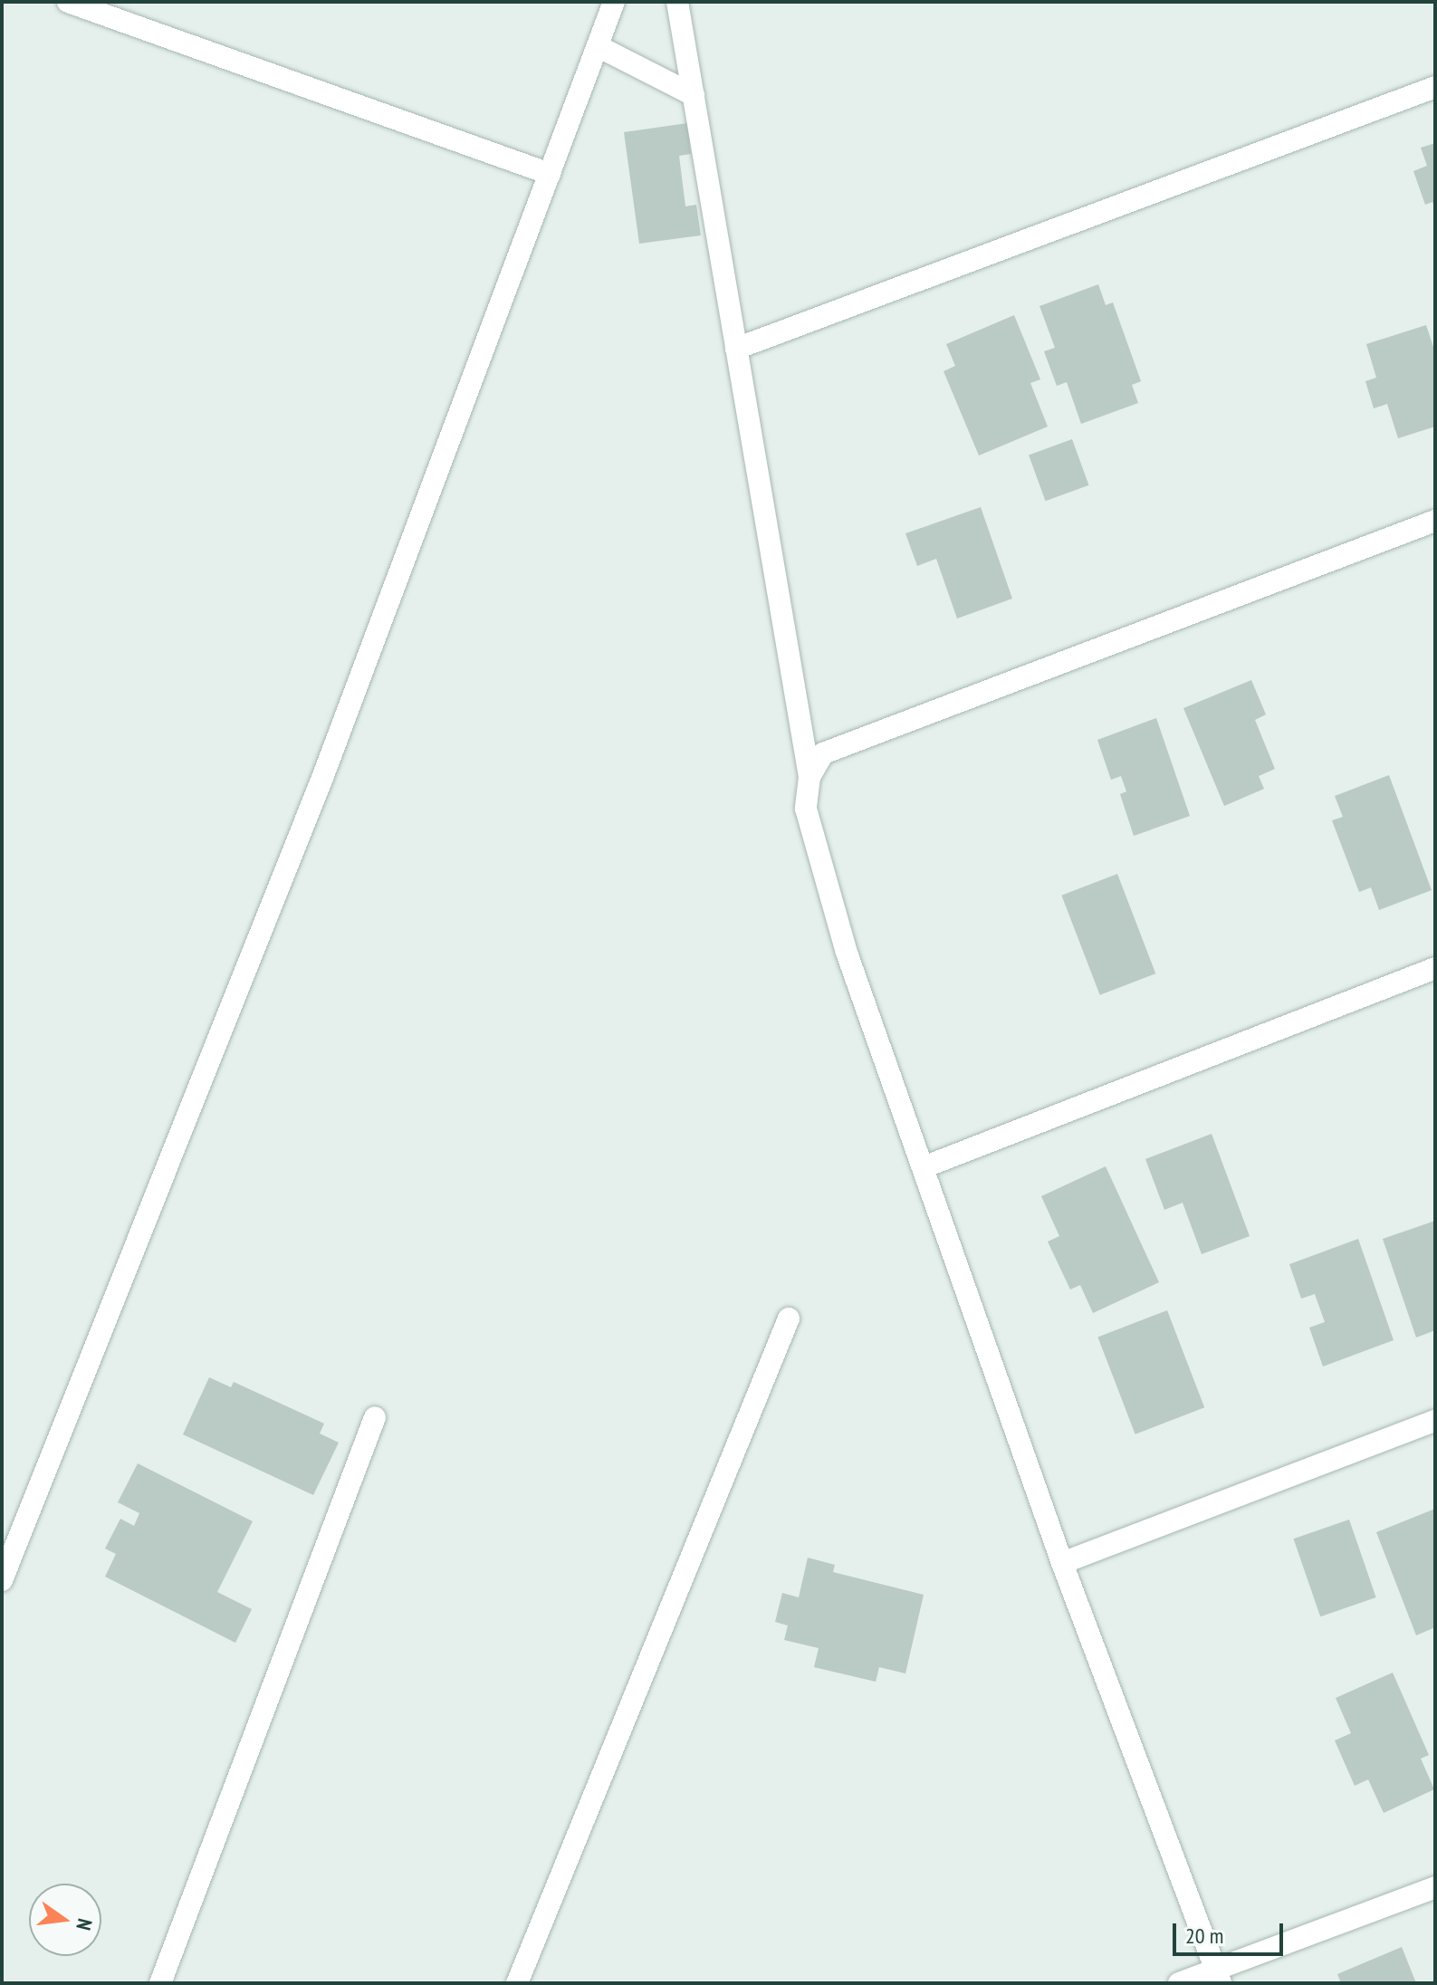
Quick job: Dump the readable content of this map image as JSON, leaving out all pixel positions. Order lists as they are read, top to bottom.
{
  "scale_bar": "20 m",
  "north": "right"
}
